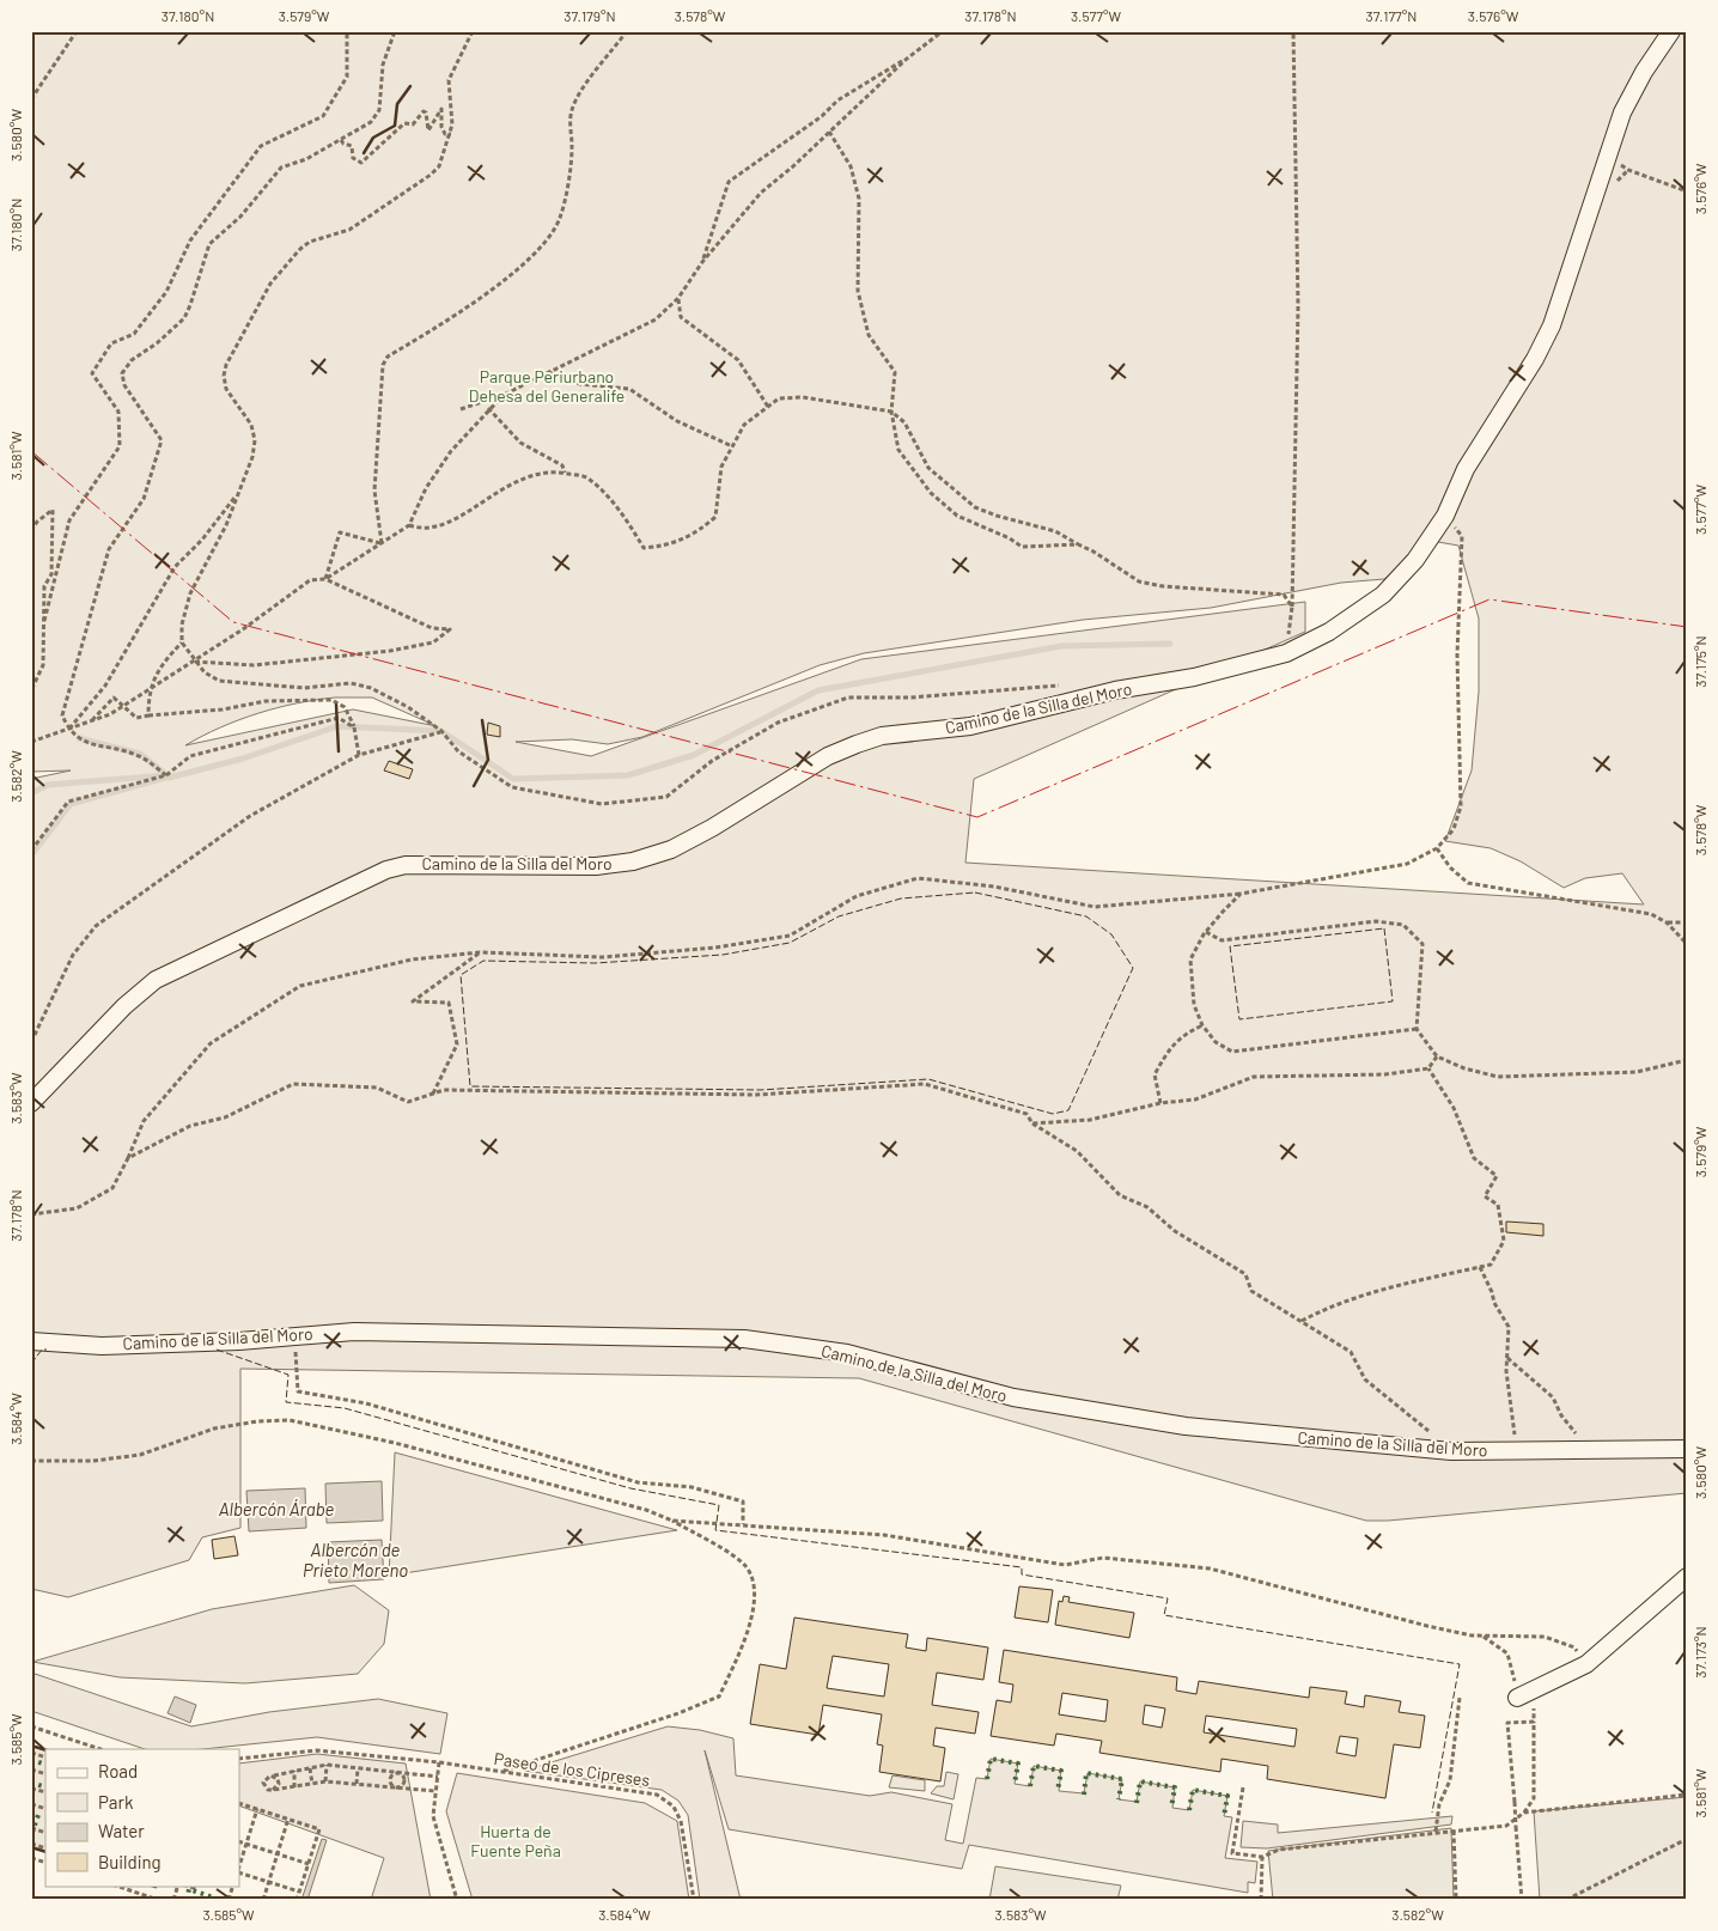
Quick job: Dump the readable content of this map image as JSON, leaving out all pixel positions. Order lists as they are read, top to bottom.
{
  "streets": {
    "street": ["Camino de la Silla del Moro"],
    "path": ["Paseo de los Cipreses"]
  },
  "water": ["Albercón Árabe", "Albercón de Prieto Moreno"],
  "parks": ["Parque Periurbano Dehesa del Generalife", "Huerta de Fuente Peña"],
  "legend": [
    "Road",
    "Park",
    "Water",
    "Building"
  ],
  "coordinates": [
    "37.180°N",
    "3.579°W",
    "37.179°N",
    "3.578°W",
    "37.178°N",
    "3.577°W",
    "37.177°N",
    "3.576°W",
    "3.580°W",
    "3.581°W",
    "37.175°N",
    "3.582°W",
    "3.583°W",
    "3.584°W",
    "37.173°N",
    "3.585°W"
  ]
}
